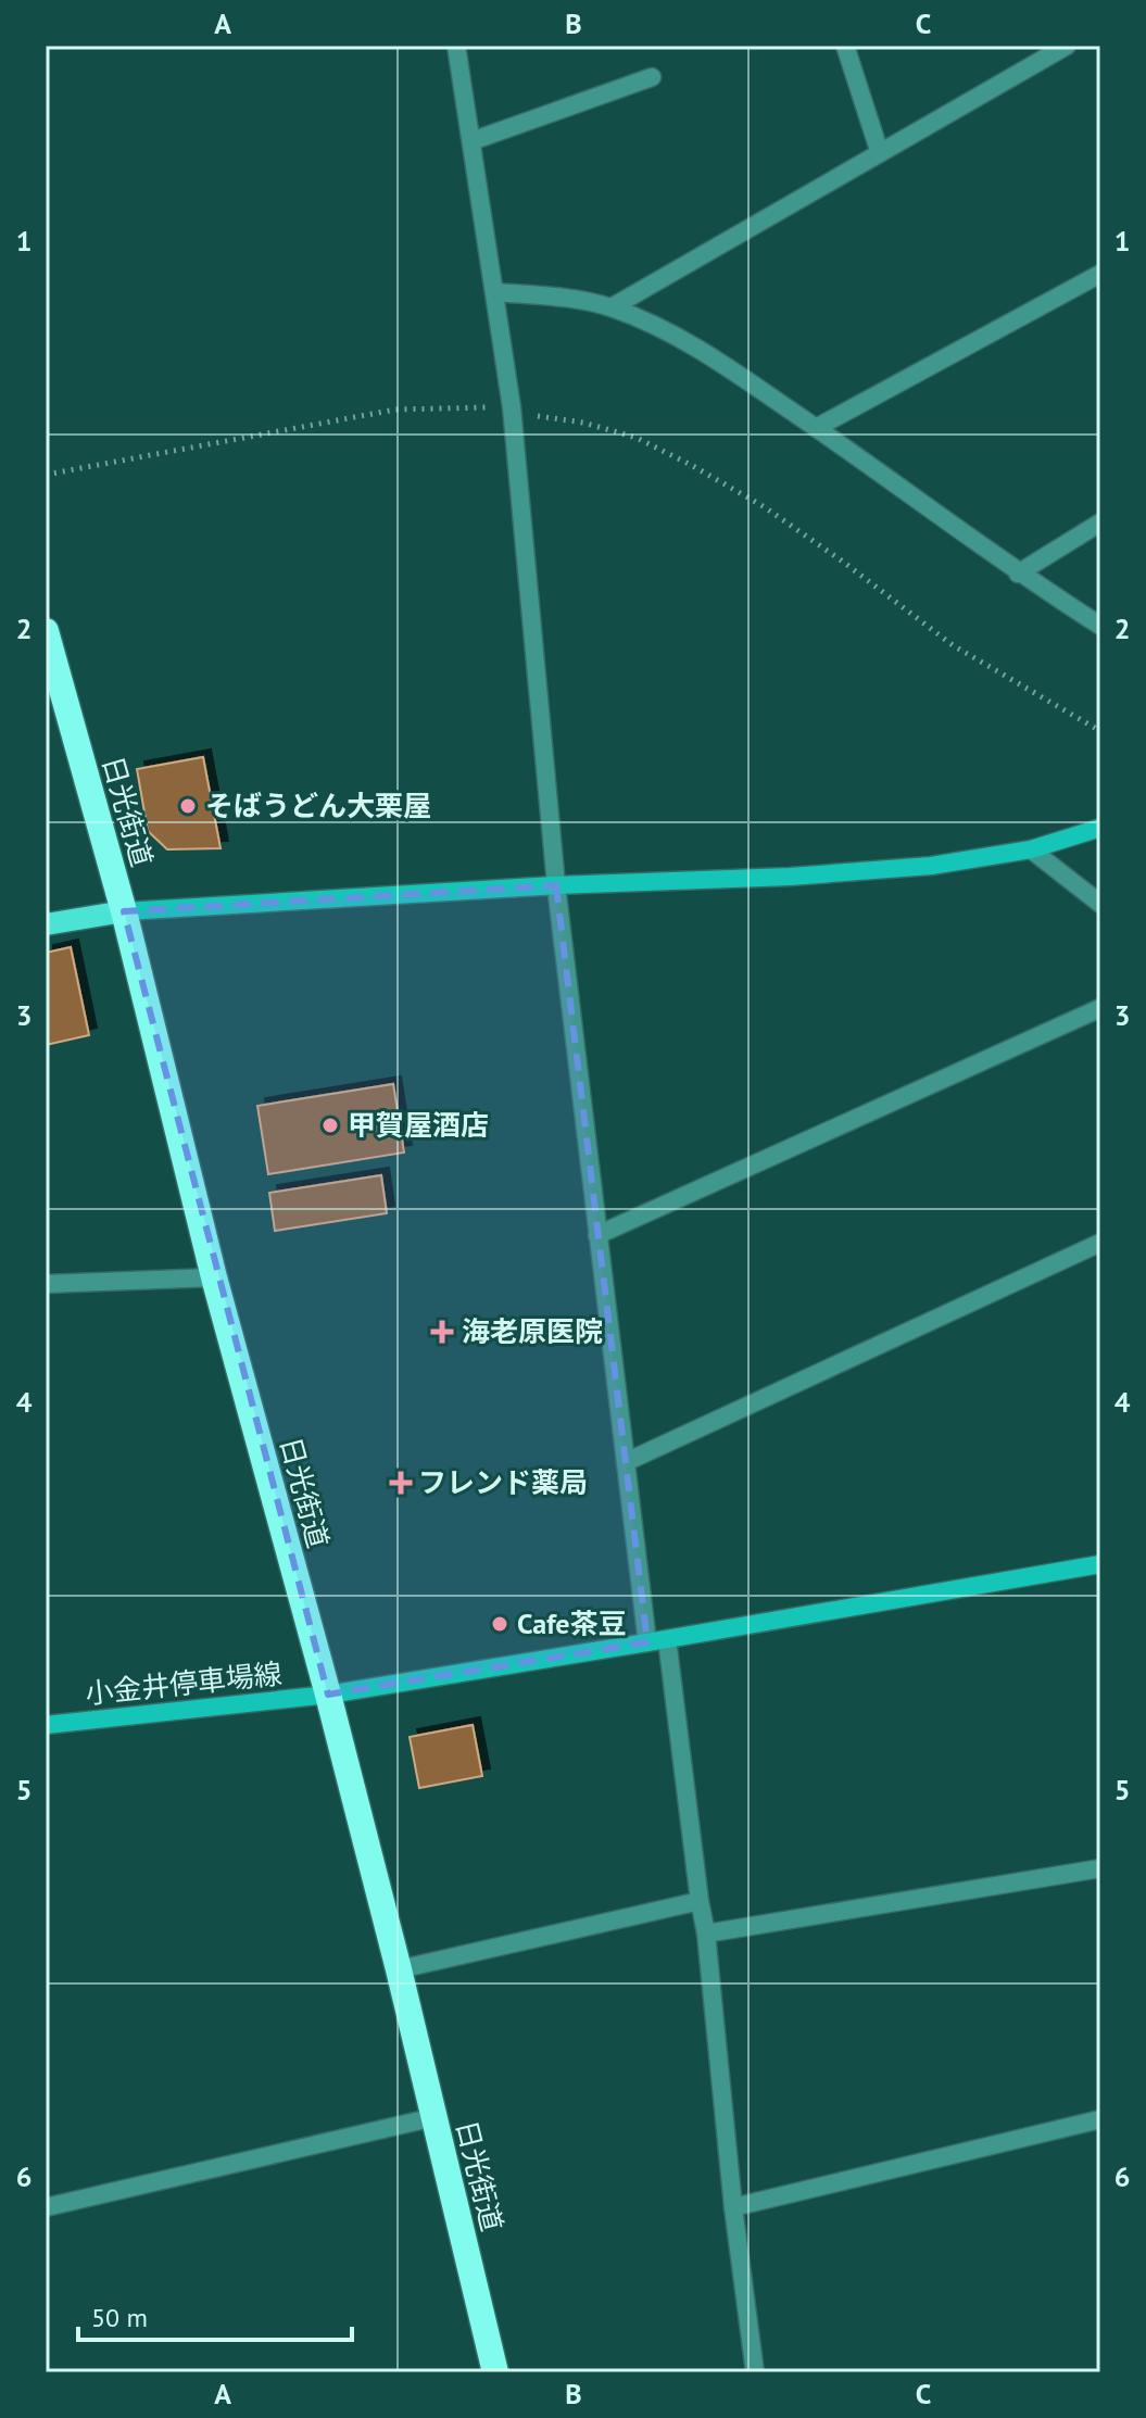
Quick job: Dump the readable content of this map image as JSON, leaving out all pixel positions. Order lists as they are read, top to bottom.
{
  "streets": {
    "highway": ["日光街道"],
    "street": ["小金井停車場線"]
  },
  "crossings": [
    ["日光街道", "小金井停車場線"]
  ],
  "places": {
    "other": ["そばうどん大栗屋", "甲賀屋酒店", "Cafe茶豆"],
    "health": ["海老原医院", "フレンド薬局"]
  },
  "scale_bar": "50 m",
  "grid": {
    "columns": ["A", "B", "C"],
    "rows": [
      "1",
      "2",
      "3",
      "4",
      "5",
      "6"
    ]
  }
}
